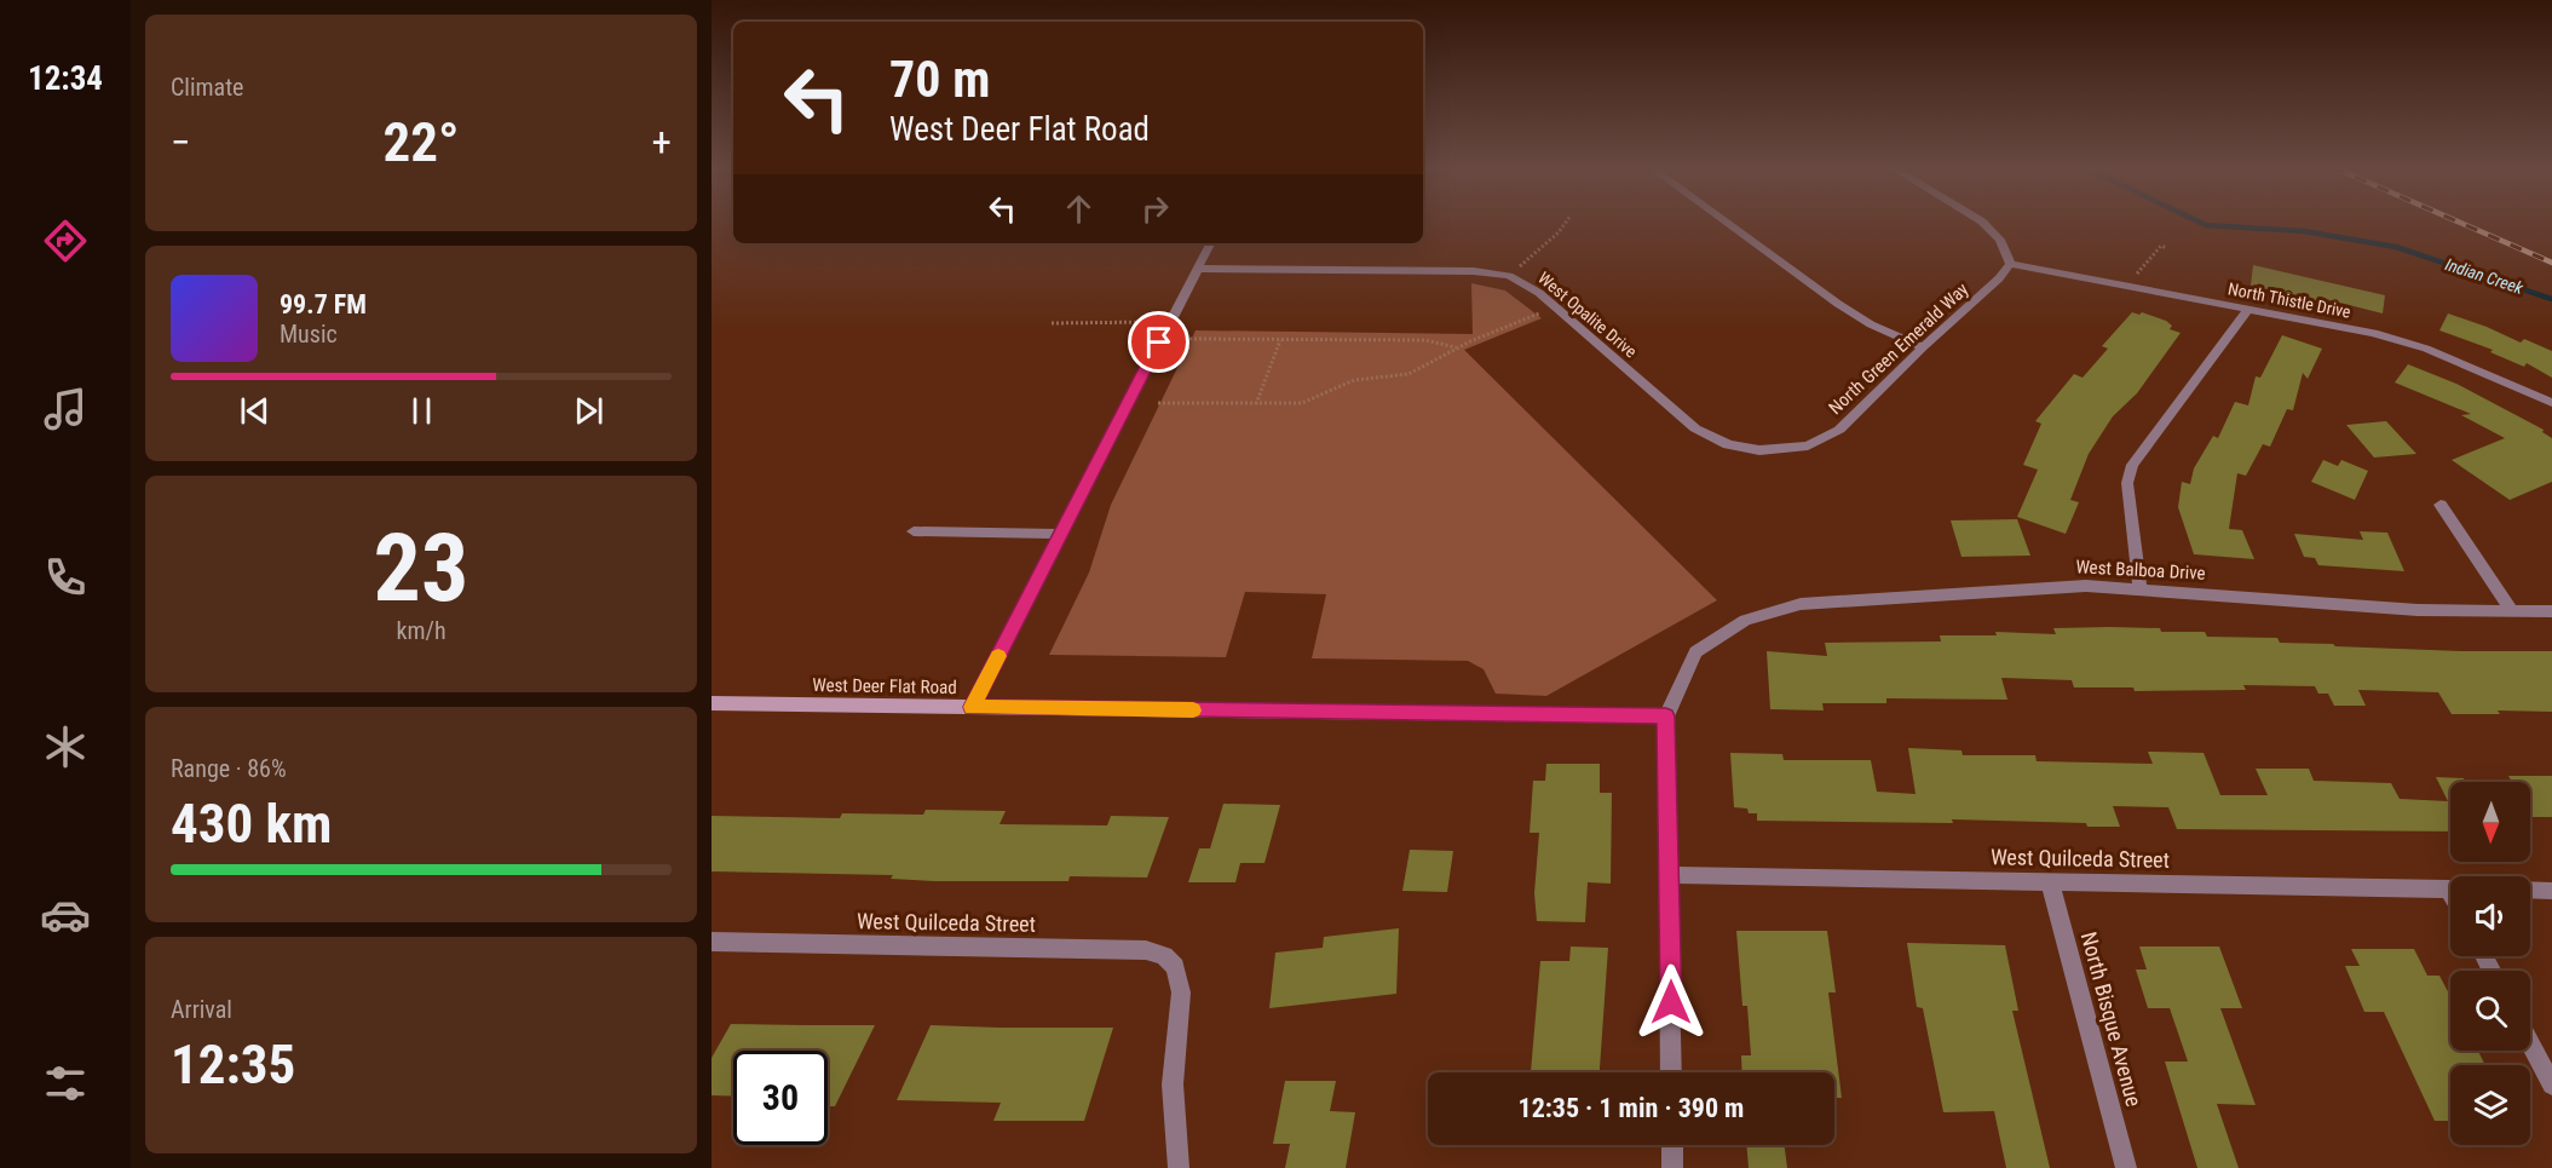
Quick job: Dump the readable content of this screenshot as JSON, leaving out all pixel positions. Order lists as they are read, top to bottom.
{
  "streets": {
    "street": [
      "North Thistle Drive",
      "West Opalite Drive",
      "North Green Emerald Way",
      "West Balboa Drive",
      "West Deer Flat Road",
      "West Quilceda Street",
      "North Bisque Avenue"
    ]
  },
  "crossings": [
    ["North Thistle Drive", "North Green Emerald Way"],
    ["West Opalite Drive", "North Green Emerald Way"],
    ["West Balboa Drive", "West Deer Flat Road"],
    ["West Quilceda Street", "North Bisque Avenue"]
  ],
  "water": ["Indian Creek"],
  "north": "bottom",
  "page": {
    "tabs": "12:34",
    "tile": [
      "Climate",
      ["23", "km/h"],
      ["Range · 86%", "430 km"],
      ["Arrival", "12:35"]
    ],
    "turn": ["70 m", "West Deer Flat Road"],
    "heat": ["−", "22°", "+"],
    "song": ["99.7 FM", "Music"],
    "limit": "30",
    "trip": "12:35 · 1 min · 390 m"
  }
}
